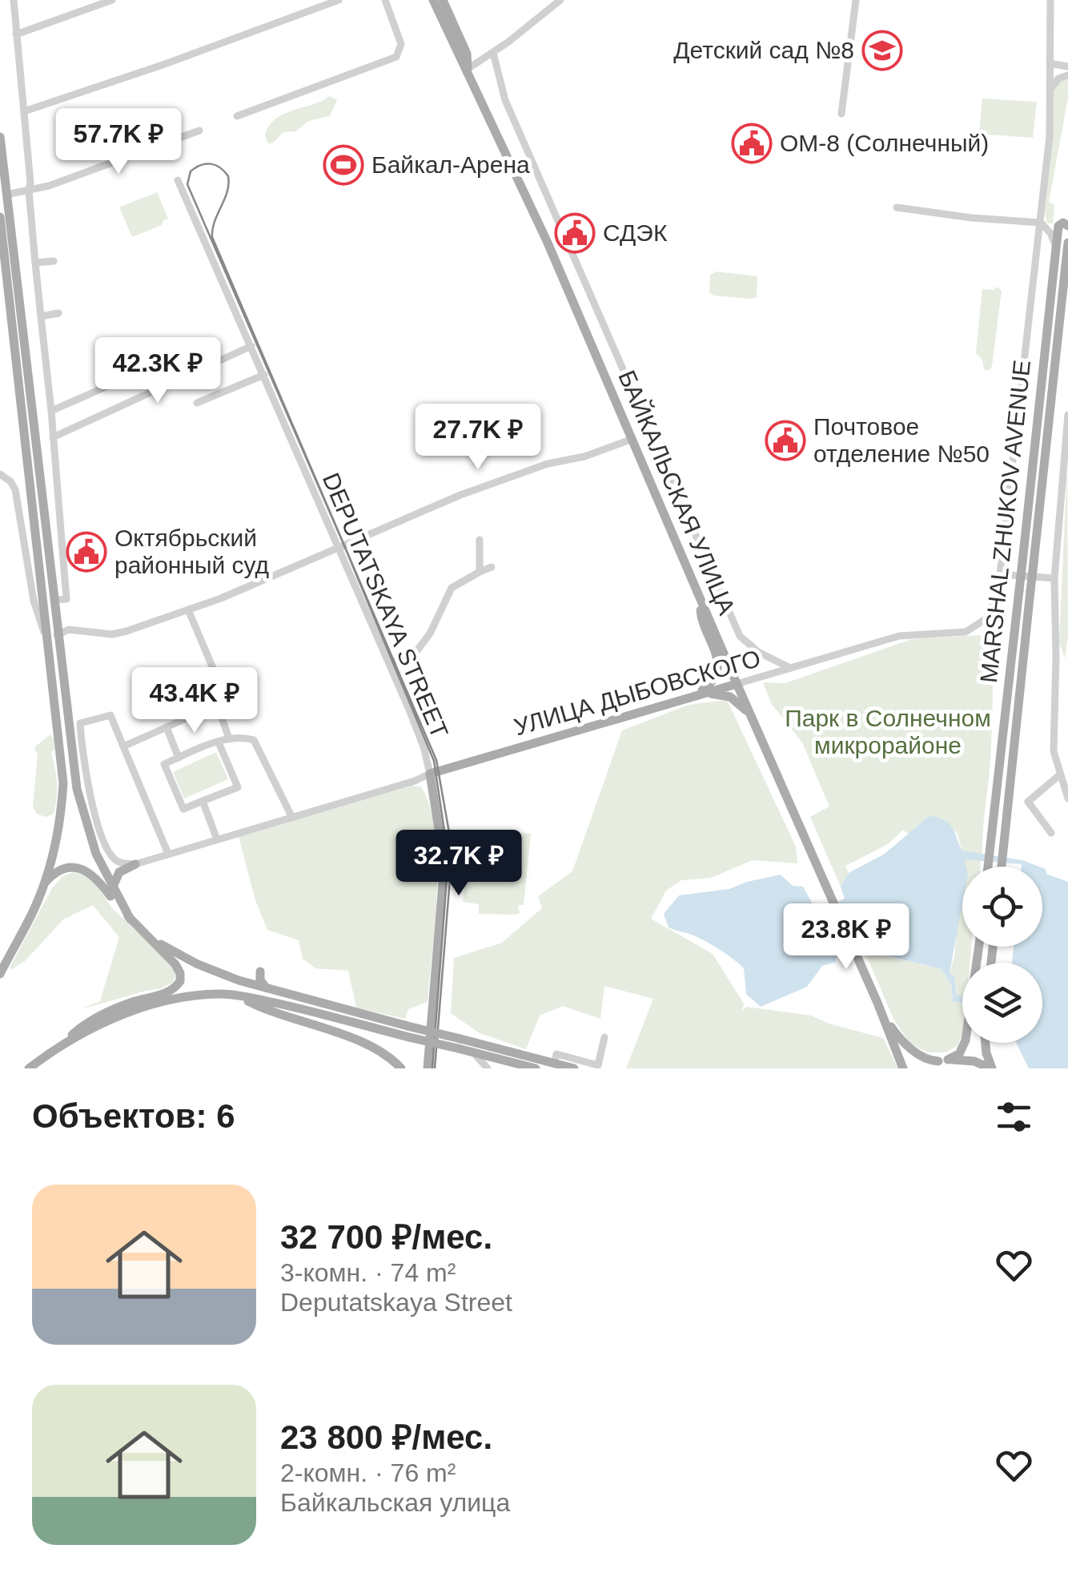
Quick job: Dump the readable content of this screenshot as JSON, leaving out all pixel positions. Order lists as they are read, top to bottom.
{
  "streets": {
    "main road": [
      "БАЙКАЛЬСКАЯ УЛИЦА",
      "MARSHAL ZHUKOV AVENUE",
      "DEPUTATSKAYA STREET",
      "УЛИЦА ДЫБОВСКОГО"
    ]
  },
  "crossings": [
    ["БАЙКАЛЬСКАЯ УЛИЦА", "УЛИЦА ДЫБОВСКОГО"],
    ["DEPUTATSKAYA STREET", "УЛИЦА ДЫБОВСКОГО"]
  ],
  "parks": ["Парк в Солнечном микрорайоне"],
  "places": {
    "school or university": ["Детский сад №8"],
    "public building": [
      "ОМ-8 (Солнечный)",
      "СДЭК",
      "Почтовое отделение №50",
      "Октябрьский районный суд"
    ],
    "sports": ["Байкал-Арена"]
  },
  "page": {
    "price": [
      "57.7K ₽",
      "42.3K ₽",
      "27.7K ₽",
      "43.4K ₽",
      "32.7K ₽",
      "23.8K ₽"
    ],
    "heading": "Объектов: 6",
    "list": [
      {
        "name": "32 700 ₽/мес.",
        "note": "3-комн. · 74 m² · Deputatskaya Street"
      },
      {
        "name": "23 800 ₽/мес.",
        "note": "2-комн. · 76 m² · Байкальская улица"
      }
    ]
  }
}
